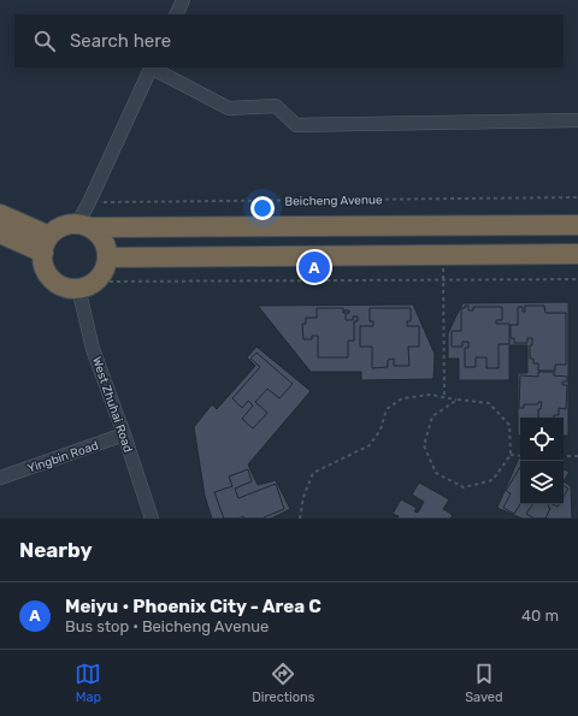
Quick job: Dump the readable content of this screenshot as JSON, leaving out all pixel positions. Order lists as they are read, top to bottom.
{
  "streets": {
    "street": ["West Zhuhai Road", "Yingbin Road"],
    "path": ["Beicheng Avenue"]
  },
  "crossings": [
    ["West Zhuhai Road", "Yingbin Road"]
  ],
  "page": {
    "search": "Search here",
    "pins": "A",
    "heading": "Nearby",
    "list": [
      {
        "mark": "A",
        "name": "Meiyu • Phoenix City - Area C",
        "note": "Bus stop · Beicheng Avenue",
        "value": "40 m"
      }
    ],
    "nav": ["Map", "Directions", "Saved"]
  }
}
